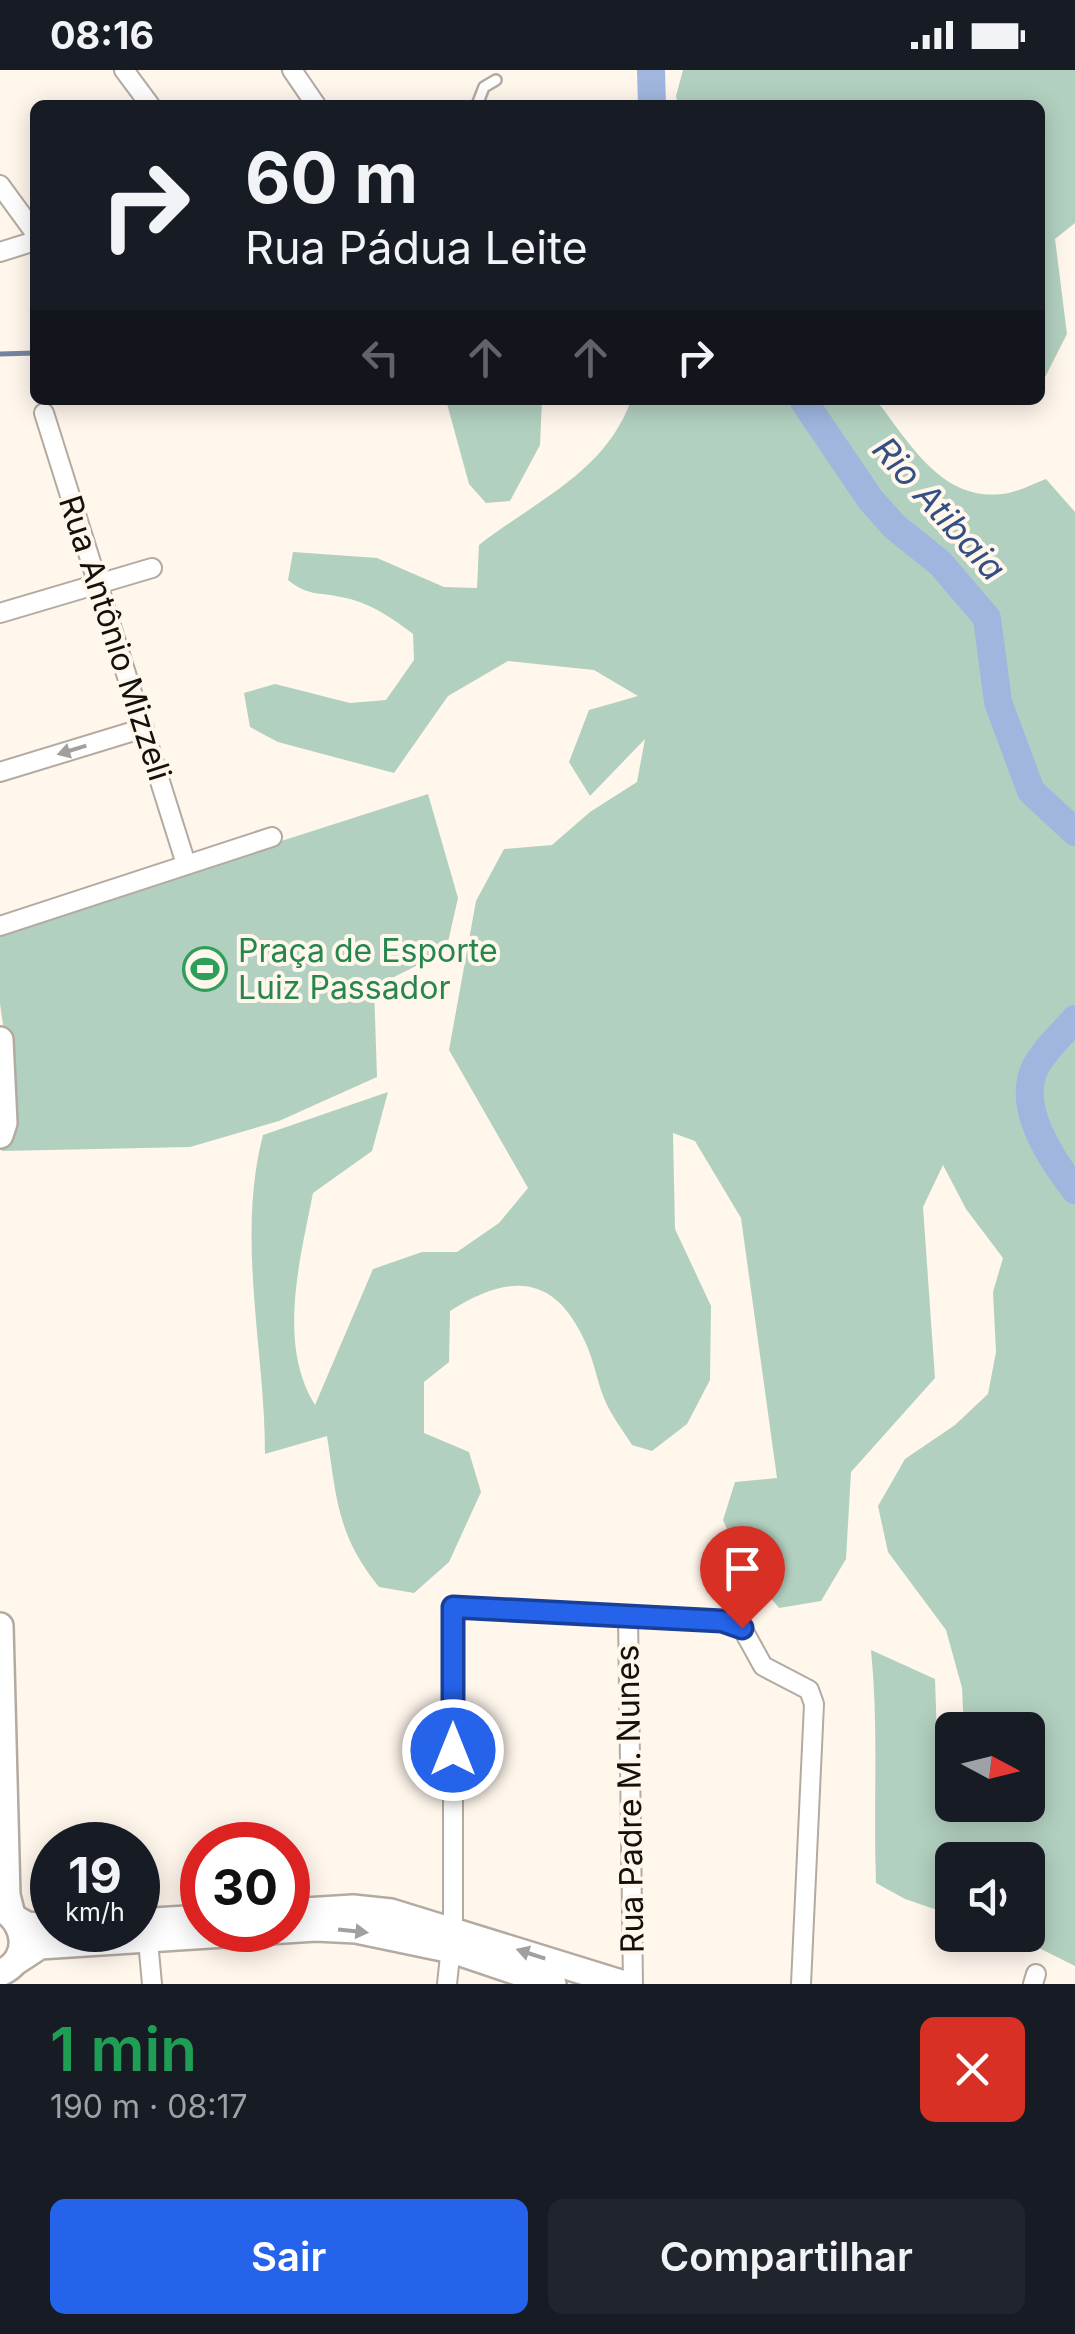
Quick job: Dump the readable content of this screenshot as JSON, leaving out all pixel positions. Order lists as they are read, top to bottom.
{
  "streets": {
    "street": ["Rua Antônio Mizzeli", "Rua Padre M. Nunes"]
  },
  "water": ["Rio Atibaia"],
  "places": {
    "sports": ["Praça de Esporte Luiz Passador"]
  },
  "north": "right",
  "page": {
    "status": "08:16",
    "turn": ["60 m", "Rua Pádua Leite"],
    "speed": "19 km/h",
    "limit": "30",
    "heading": ["1 min", "190 m · 08:17"],
    "buttons": ["Sair", "Compartilhar"]
  }
}
